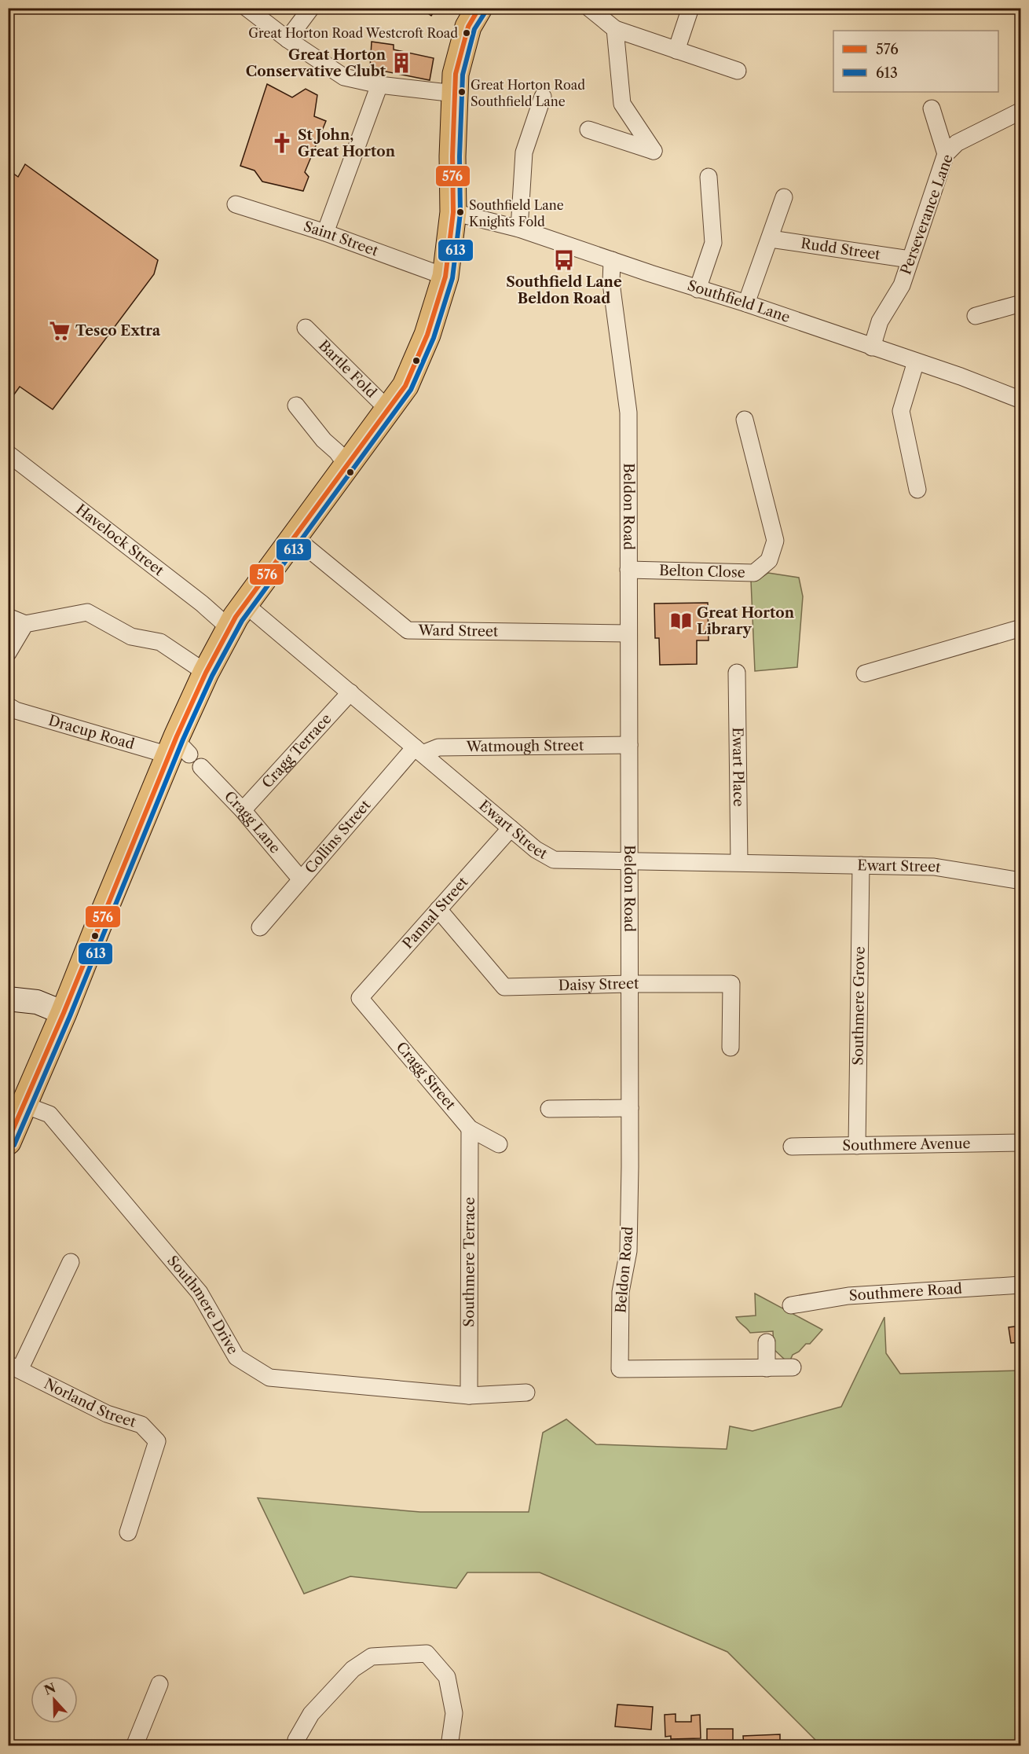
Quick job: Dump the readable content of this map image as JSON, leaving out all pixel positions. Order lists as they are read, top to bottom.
{
  "streets": {
    "street": [
      "Perseverance Lane",
      "Saint Street",
      "Rudd Street",
      "Southfield Lane",
      "Bartle Fold",
      "Beldon Road",
      "Havelock Street",
      "Belton Close",
      "Ward Street",
      "Dracup Road",
      "Watmough Street",
      "Cragg Terrace",
      "Ewart Place",
      "Cragg Lane",
      "Ewart Street",
      "Collins Street",
      "Pannal Street",
      "Daisy Street",
      "Southmere Grove",
      "Cragg Street",
      "Southmere Avenue",
      "Southmere Terrace",
      "Southmere Road",
      "Southmere Drive",
      "Norland Street"
    ]
  },
  "crossings": [
    ["Perseverance Lane", "Rudd Street"],
    ["Perseverance Lane", "Southfield Lane"],
    ["Southfield Lane", "Beldon Road"],
    ["Beldon Road", "Belton Close"],
    ["Beldon Road", "Ward Street"],
    ["Beldon Road", "Watmough Street"],
    ["Beldon Road", "Ewart Street"],
    ["Beldon Road", "Daisy Street"],
    ["Watmough Street", "Ewart Street"],
    ["Watmough Street", "Collins Street"],
    ["Cragg Terrace", "Cragg Lane"],
    ["Cragg Terrace", "Ewart Street"],
    ["Ewart Place", "Ewart Street"],
    ["Cragg Lane", "Collins Street"],
    ["Ewart Street", "Collins Street"],
    ["Ewart Street", "Pannal Street"],
    ["Ewart Street", "Southmere Grove"],
    ["Pannal Street", "Daisy Street"],
    ["Pannal Street", "Cragg Street"],
    ["Southmere Grove", "Southmere Avenue"],
    ["Cragg Street", "Southmere Terrace"],
    ["Southmere Terrace", "Southmere Drive"]
  ],
  "places": {
    "other": ["Great Horton Road Westcroft Road", "Great Horton Road Southfield Lane", "Southfield Lane Knights Fold"],
    "building": ["Great Horton Conservative Clubt"],
    "church": ["St John, Great Horton"],
    "bus stop": ["Southfield Lane Beldon Road"],
    "supermarket": ["Tesco Extra"],
    "library": ["Great Horton Library"]
  },
  "lines": ["transit line 576", "transit line 613"],
  "legend": ["576", "613"],
  "north": "top"
}
